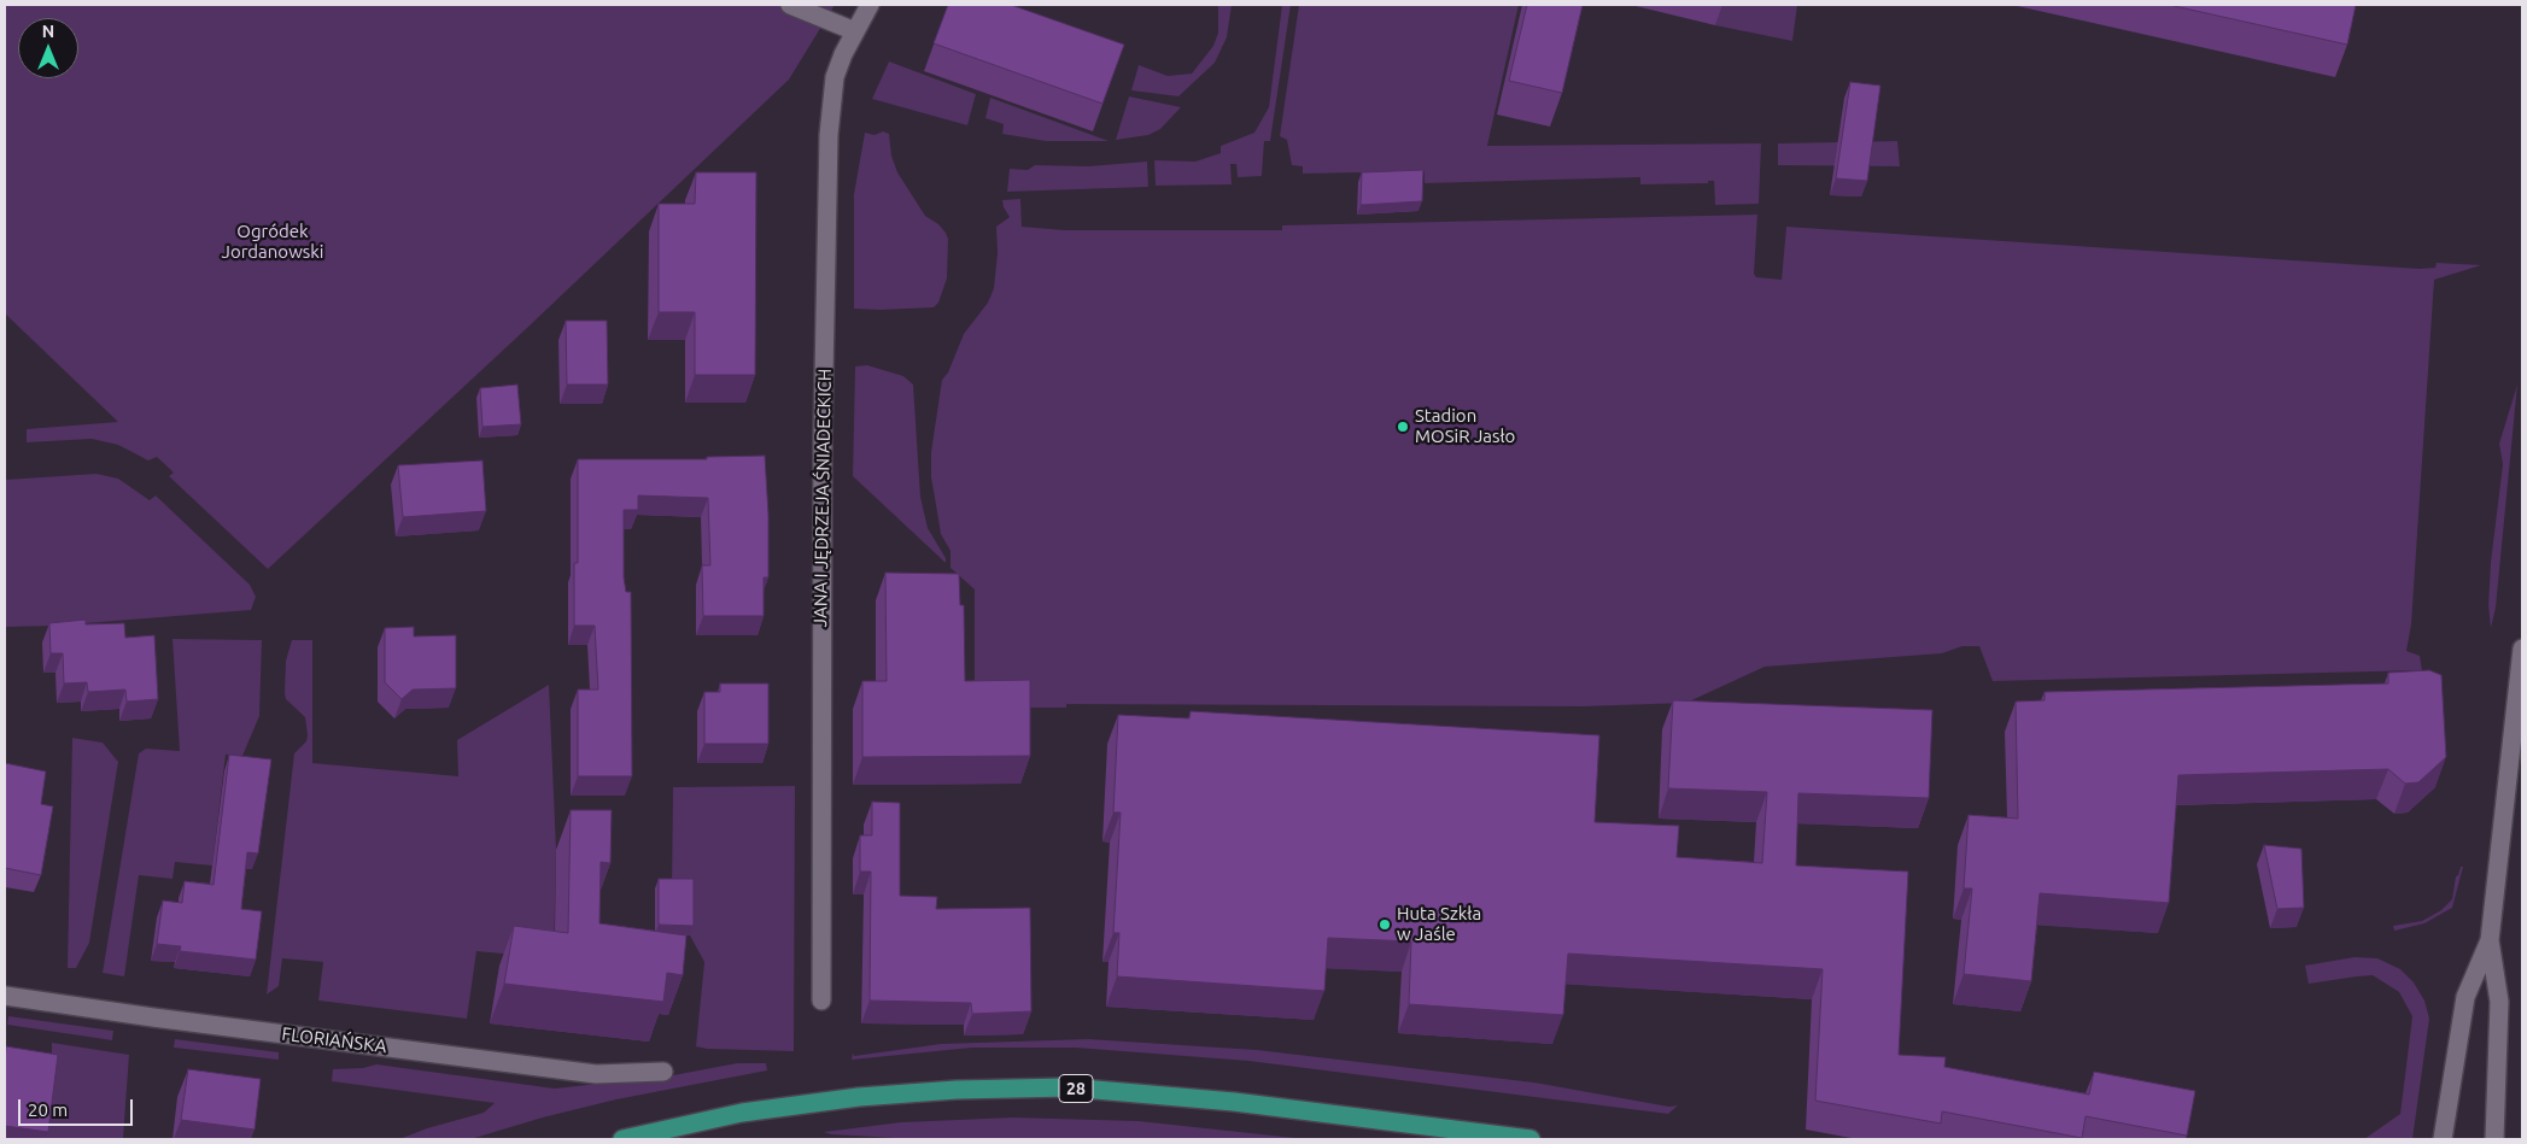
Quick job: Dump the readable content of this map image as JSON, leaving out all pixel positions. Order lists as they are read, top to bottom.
{
  "streets": {
    "main road": ["28"],
    "street": ["JANA I JĘDRZEJA ŚNIADECKICH", "FLORIAŃSKA"]
  },
  "parks": ["Ogródek Jordanowski"],
  "places": ["Stadion MOSiR Jasło", "Huta Szkła w Jaśle"],
  "scale_bar": "20 m",
  "north": "top"
}
